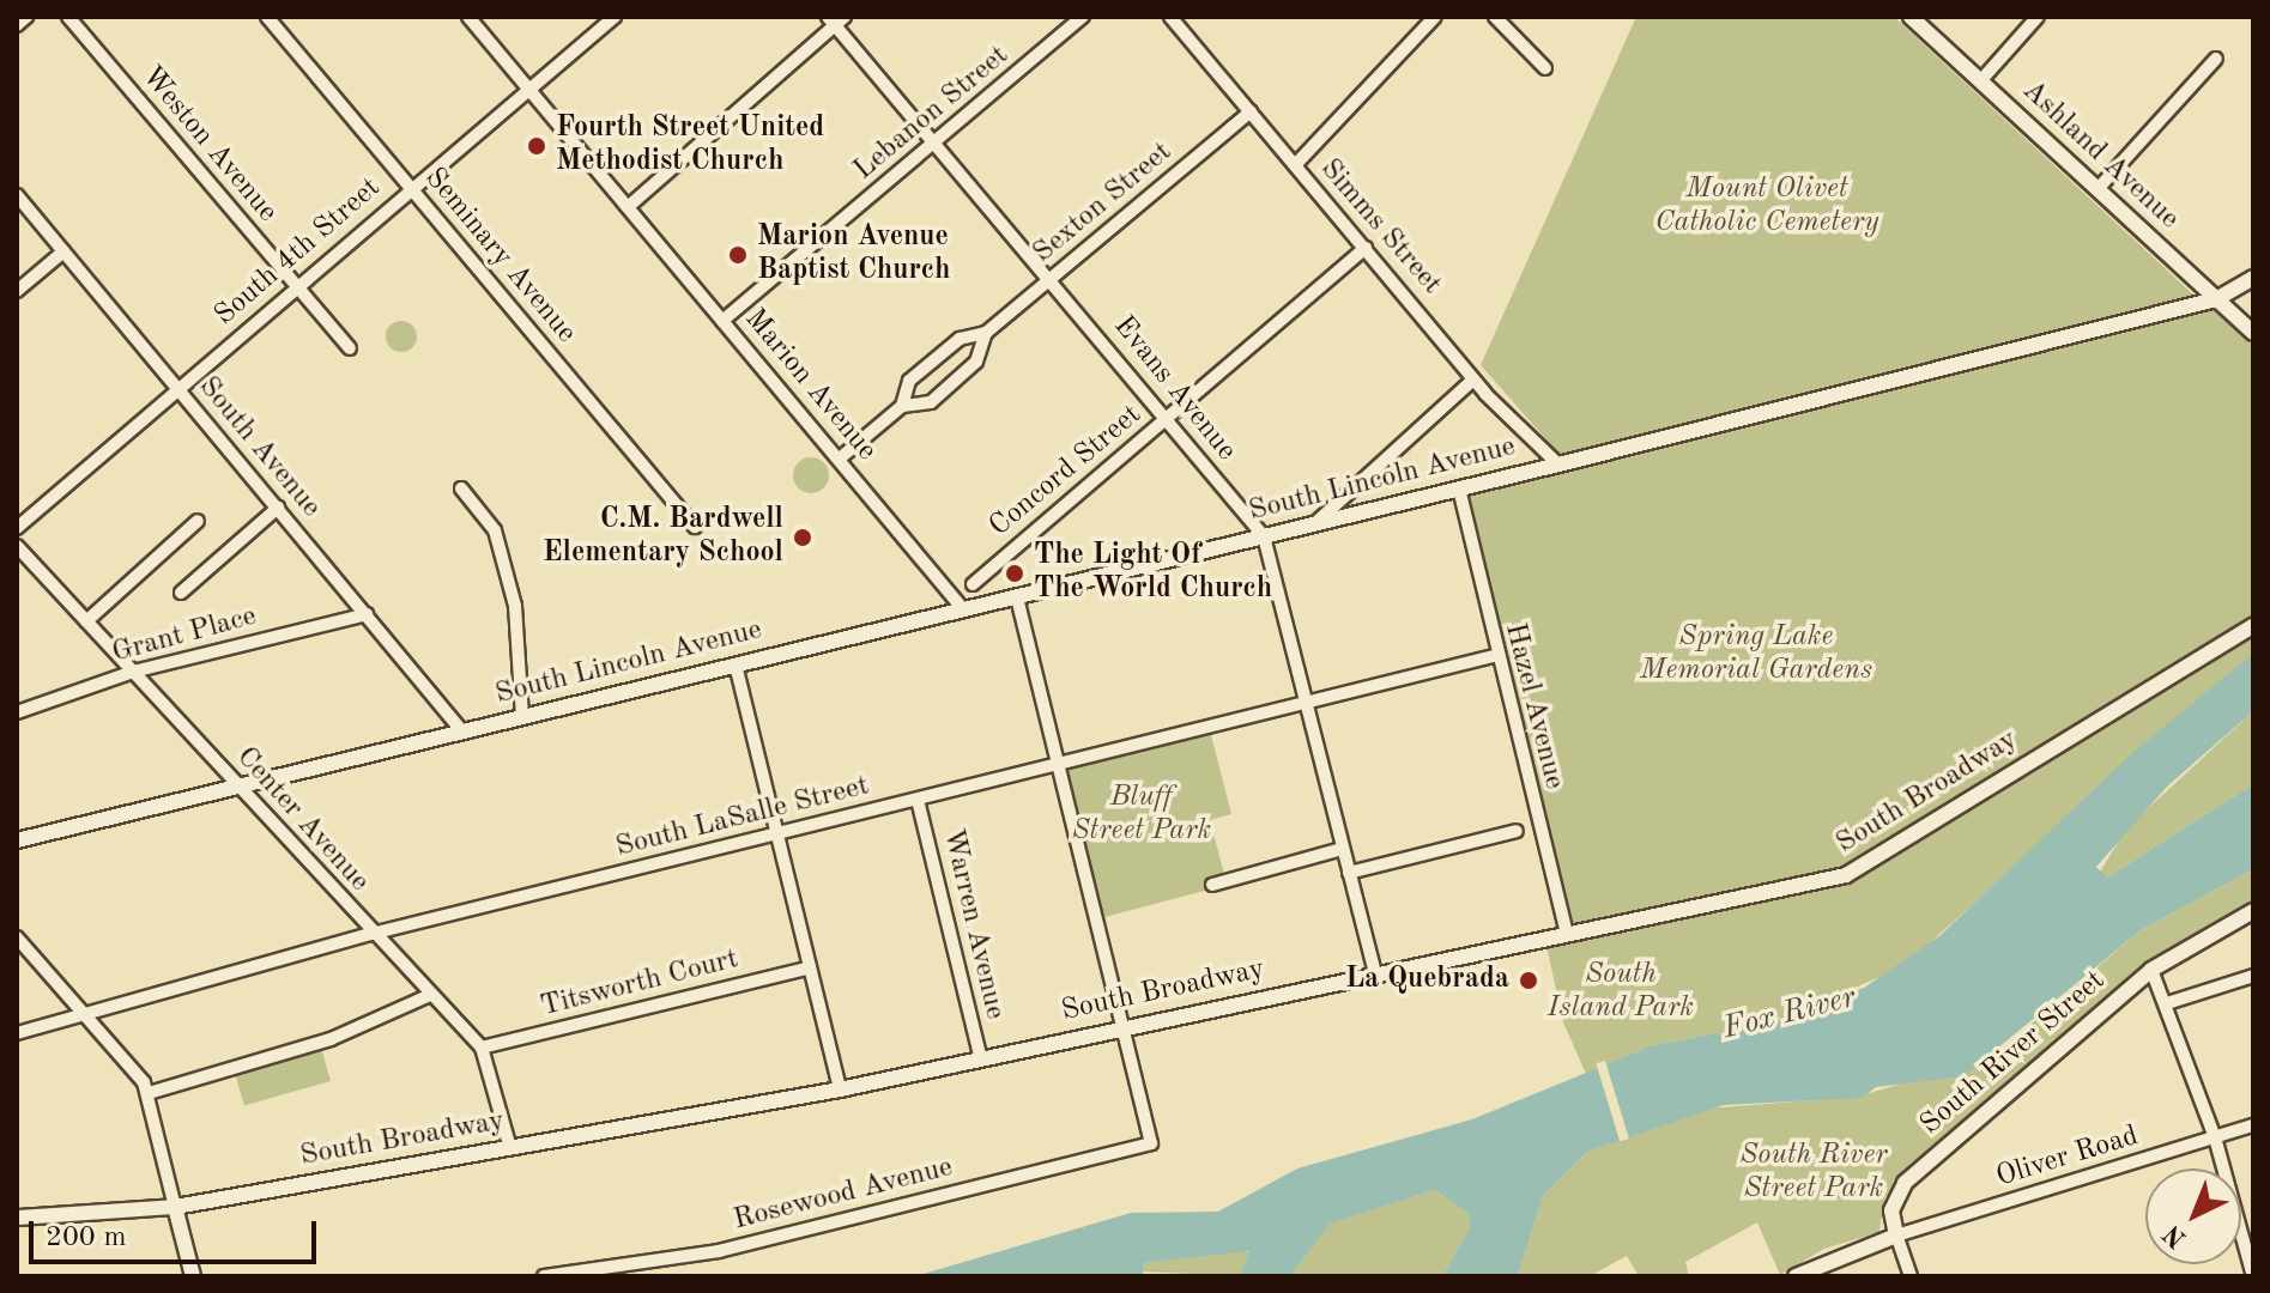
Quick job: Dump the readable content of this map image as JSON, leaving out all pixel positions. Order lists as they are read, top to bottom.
{
  "streets": {
    "street": [
      "Lebanon Street",
      "Weston Avenue",
      "Ashland Avenue",
      "Sexton Street",
      "Simms Street",
      "South 4th Street",
      "Seminary Avenue",
      "Marion Avenue",
      "Evans Avenue",
      "South Avenue",
      "Concord Street",
      "South Lincoln Avenue",
      "Grant Place",
      "Hazel Avenue",
      "South Broadway",
      "South LaSalle Street",
      "Center Avenue",
      "Warren Avenue",
      "Titsworth Court",
      "South River Street",
      "Oliver Road",
      "Rosewood Avenue"
    ]
  },
  "crossings": [
    ["Lebanon Street", "Marion Avenue"],
    ["Lebanon Street", "Evans Avenue"],
    ["Weston Avenue", "South 4th Street"],
    ["Ashland Avenue", "South Lincoln Avenue"],
    ["Sexton Street", "Simms Street"],
    ["Sexton Street", "Marion Avenue"],
    ["Sexton Street", "Evans Avenue"],
    ["Simms Street", "Concord Street"],
    ["Simms Street", "South Lincoln Avenue"],
    ["South 4th Street", "Seminary Avenue"],
    ["South 4th Street", "Marion Avenue"],
    ["South 4th Street", "South Avenue"],
    ["Marion Avenue", "South Lincoln Avenue"],
    ["Evans Avenue", "Concord Street"],
    ["Evans Avenue", "South Lincoln Avenue"],
    ["Evans Avenue", "South Broadway"],
    ["Evans Avenue", "South LaSalle Street"],
    ["South Avenue", "South Lincoln Avenue"],
    ["South Avenue", "Grant Place"],
    ["South Lincoln Avenue", "Hazel Avenue"],
    ["South Lincoln Avenue", "Center Avenue"],
    ["Grant Place", "Center Avenue"],
    ["Hazel Avenue", "South Broadway"],
    ["Hazel Avenue", "South LaSalle Street"],
    ["South Broadway", "Center Avenue"],
    ["South Broadway", "Warren Avenue"],
    ["South Broadway", "Rosewood Avenue"],
    ["South LaSalle Street", "Center Avenue"],
    ["South LaSalle Street", "Warren Avenue"],
    ["Center Avenue", "Titsworth Court"],
    ["South River Street", "Oliver Road"]
  ],
  "water": ["Fox River"],
  "parks": [
    "Mount Olivet Catholic Cemetery",
    "Spring Lake Memorial Gardens",
    "Bluff Street Park",
    "South Island Park",
    "South River Street Park"
  ],
  "places": [
    "Fourth Street United Methodist Church",
    "Marion Avenue Baptist Church",
    "C.M. Bardwell Elementary School",
    "The Light Of The World Church",
    "La Quebrada"
  ],
  "scale_bar": "200 m",
  "north": "bottom left"
}
